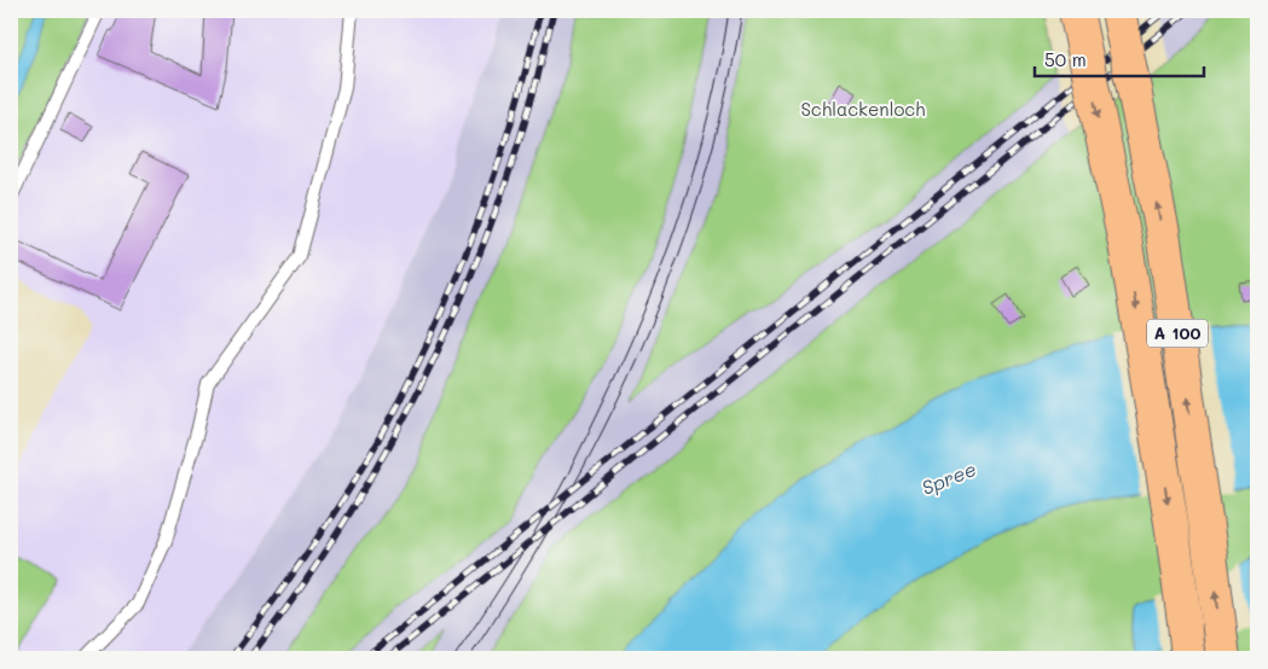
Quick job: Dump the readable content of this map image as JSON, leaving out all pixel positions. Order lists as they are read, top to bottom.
{
  "streets": {
    "highway": ["A 100"]
  },
  "water": ["Spree"],
  "parks": ["Schlackenloch"],
  "scale_bar": "50 m"
}
